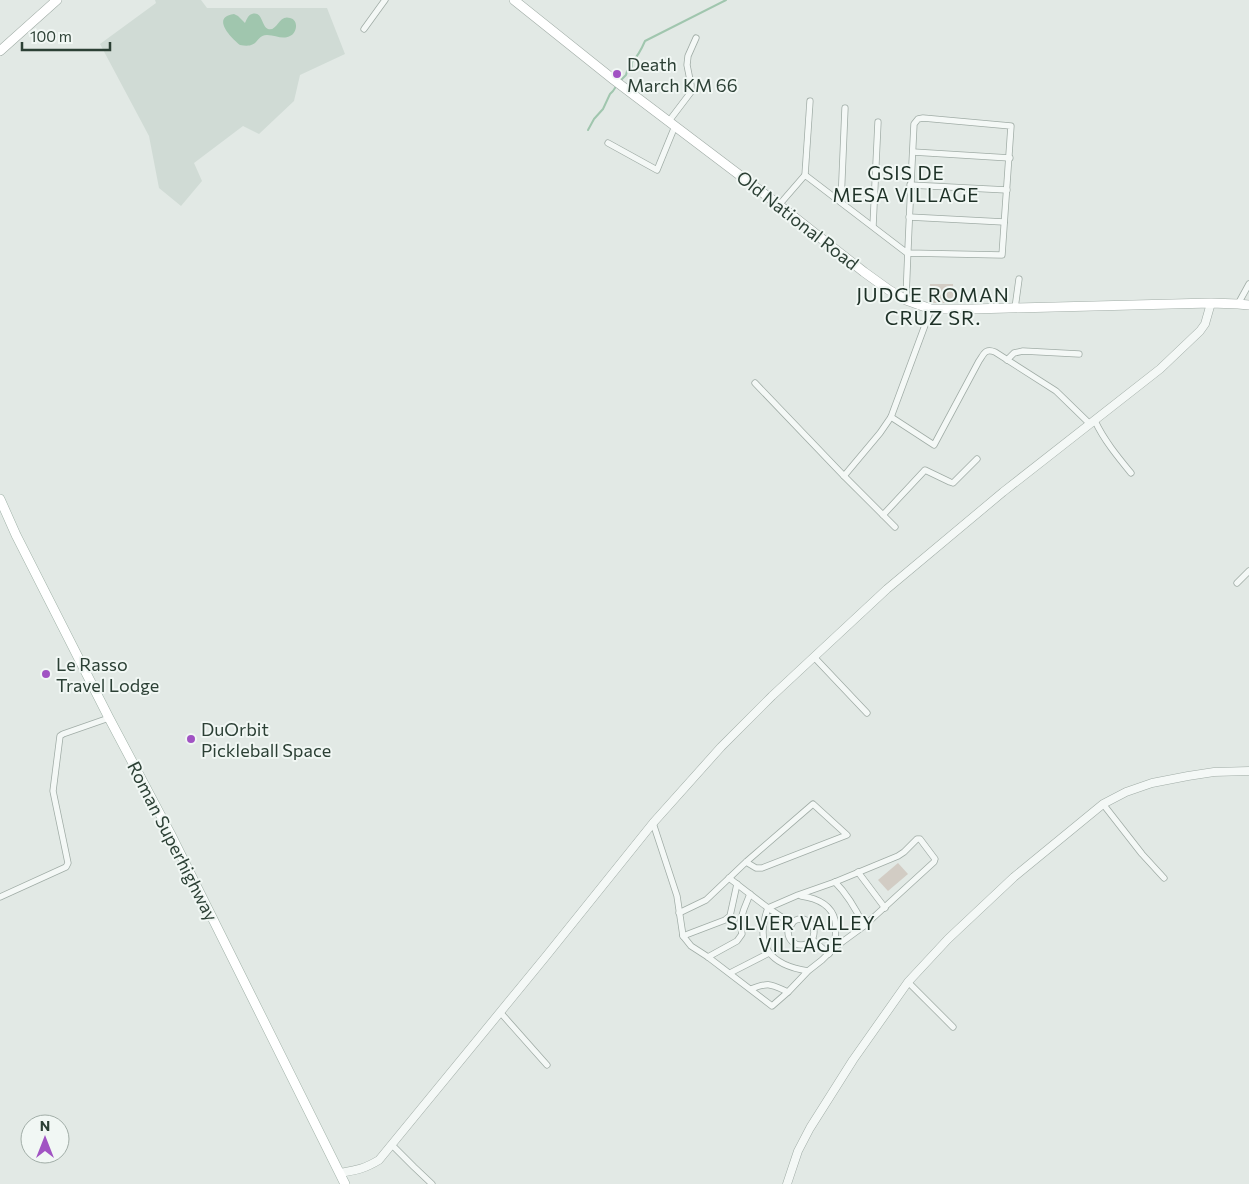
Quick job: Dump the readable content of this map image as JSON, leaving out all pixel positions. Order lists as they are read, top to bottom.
{
  "streets": {
    "main road": ["Old National Road", "Roman Superhighway"]
  },
  "districts": ["GSIS DE MESA VILLAGE", "JUDGE ROMAN CRUZ SR.", "SILVER VALLEY VILLAGE"],
  "places": ["Death March KM 66", "Le Rasso Travel Lodge", "DuOrbit Pickleball Space"],
  "scale_bar": "100 m",
  "north": "top"
}
